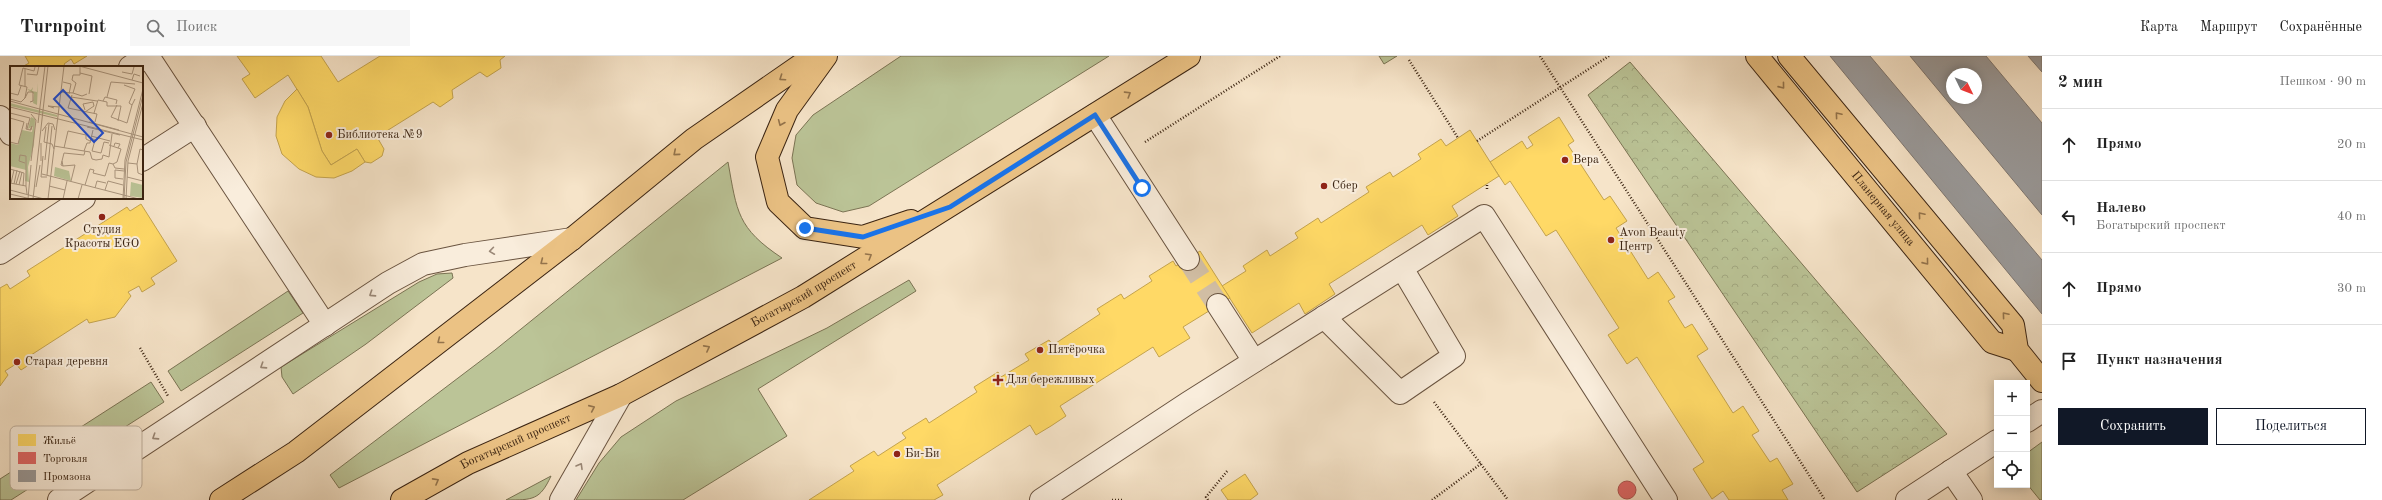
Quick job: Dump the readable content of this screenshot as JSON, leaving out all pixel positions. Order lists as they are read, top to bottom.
{
  "streets": {
    "main road": ["Планерная улица", "Богатырский проспект"]
  },
  "places": {
    "other": [
      "Библиотека №9",
      "Вера",
      "Сбер",
      "Студия Красоты EGO",
      "Avon Beauty Центр",
      "Пятёрочка",
      "Старая деревня",
      "Би-Би"
    ],
    "health": ["Для бережливых"]
  },
  "legend": ["Жильё", "Торговля", "Промзона"],
  "north": "bottom right",
  "page": {
    "header": "Turnpoint",
    "search": "Поиск",
    "nav": ["Карта", "Маршрут", "Сохранённые"],
    "heading": ["2 мин", "Пешком · 90 m"],
    "list": [
      ["Прямо", "20 m"],
      ["Налево", "Богатырский проспект", "40 m"],
      ["Прямо", "30 m"],
      "Пункт назначения"
    ],
    "map_buttons": ["+", "−"],
    "buttons": ["Сохранить", "Поделиться"]
  }
}
